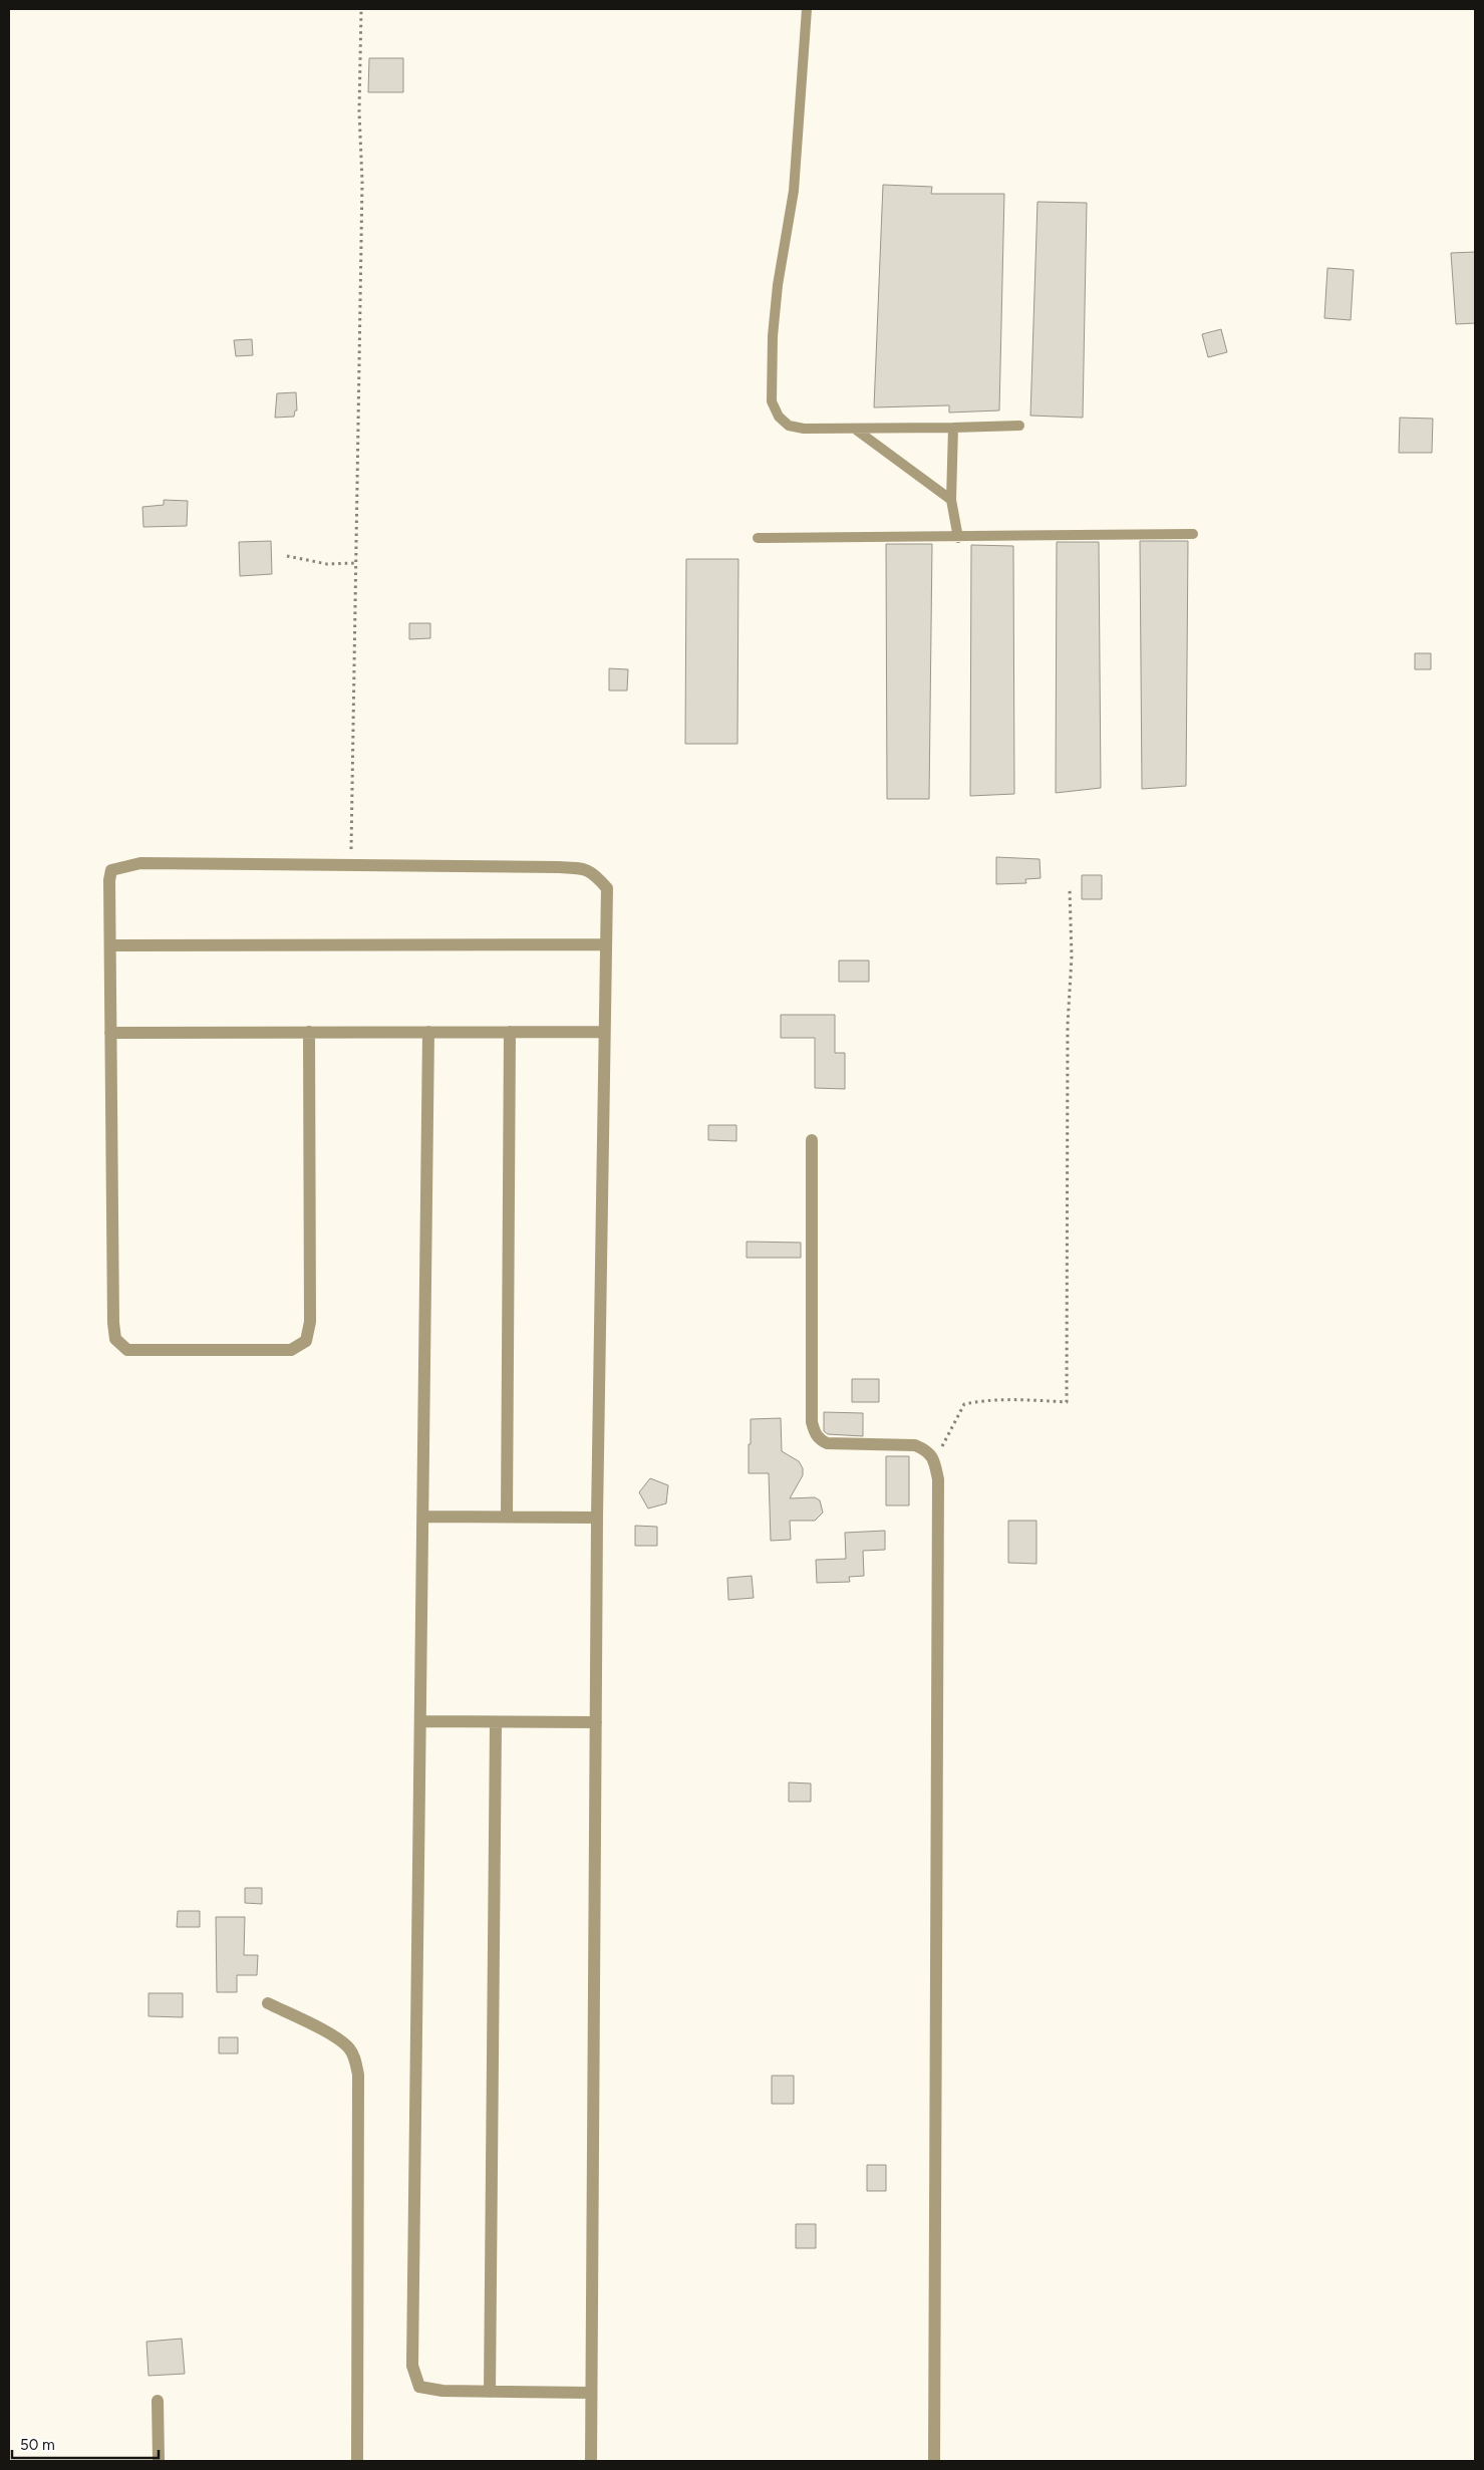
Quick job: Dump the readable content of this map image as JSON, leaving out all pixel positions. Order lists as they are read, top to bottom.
{
  "scale_bar": "50 m"
}
